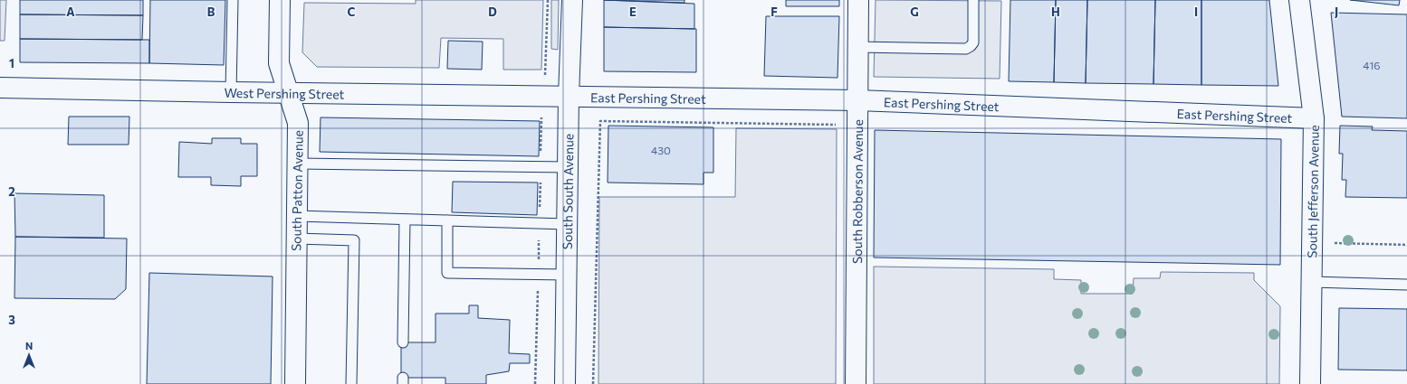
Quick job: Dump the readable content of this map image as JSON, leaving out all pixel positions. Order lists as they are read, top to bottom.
{
  "streets": {
    "street": [
      "West Pershing Street",
      "East Pershing Street",
      "South Patton Avenue",
      "South South Avenue",
      "South Robberson Avenue",
      "South Jefferson Avenue"
    ]
  },
  "crossings": [
    ["West Pershing Street", "East Pershing Street"],
    ["West Pershing Street", "South Patton Avenue"],
    ["West Pershing Street", "South South Avenue"],
    ["East Pershing Street", "South South Avenue"],
    ["East Pershing Street", "South Robberson Avenue"],
    ["East Pershing Street", "South Jefferson Avenue"]
  ],
  "house_numbers": ["416", "430"],
  "north": "top",
  "grid": {
    "columns": [
      "A",
      "B",
      "C",
      "D",
      "E",
      "F",
      "G",
      "H",
      "I",
      "J"
    ],
    "rows": ["1", "2", "3"]
  }
}
